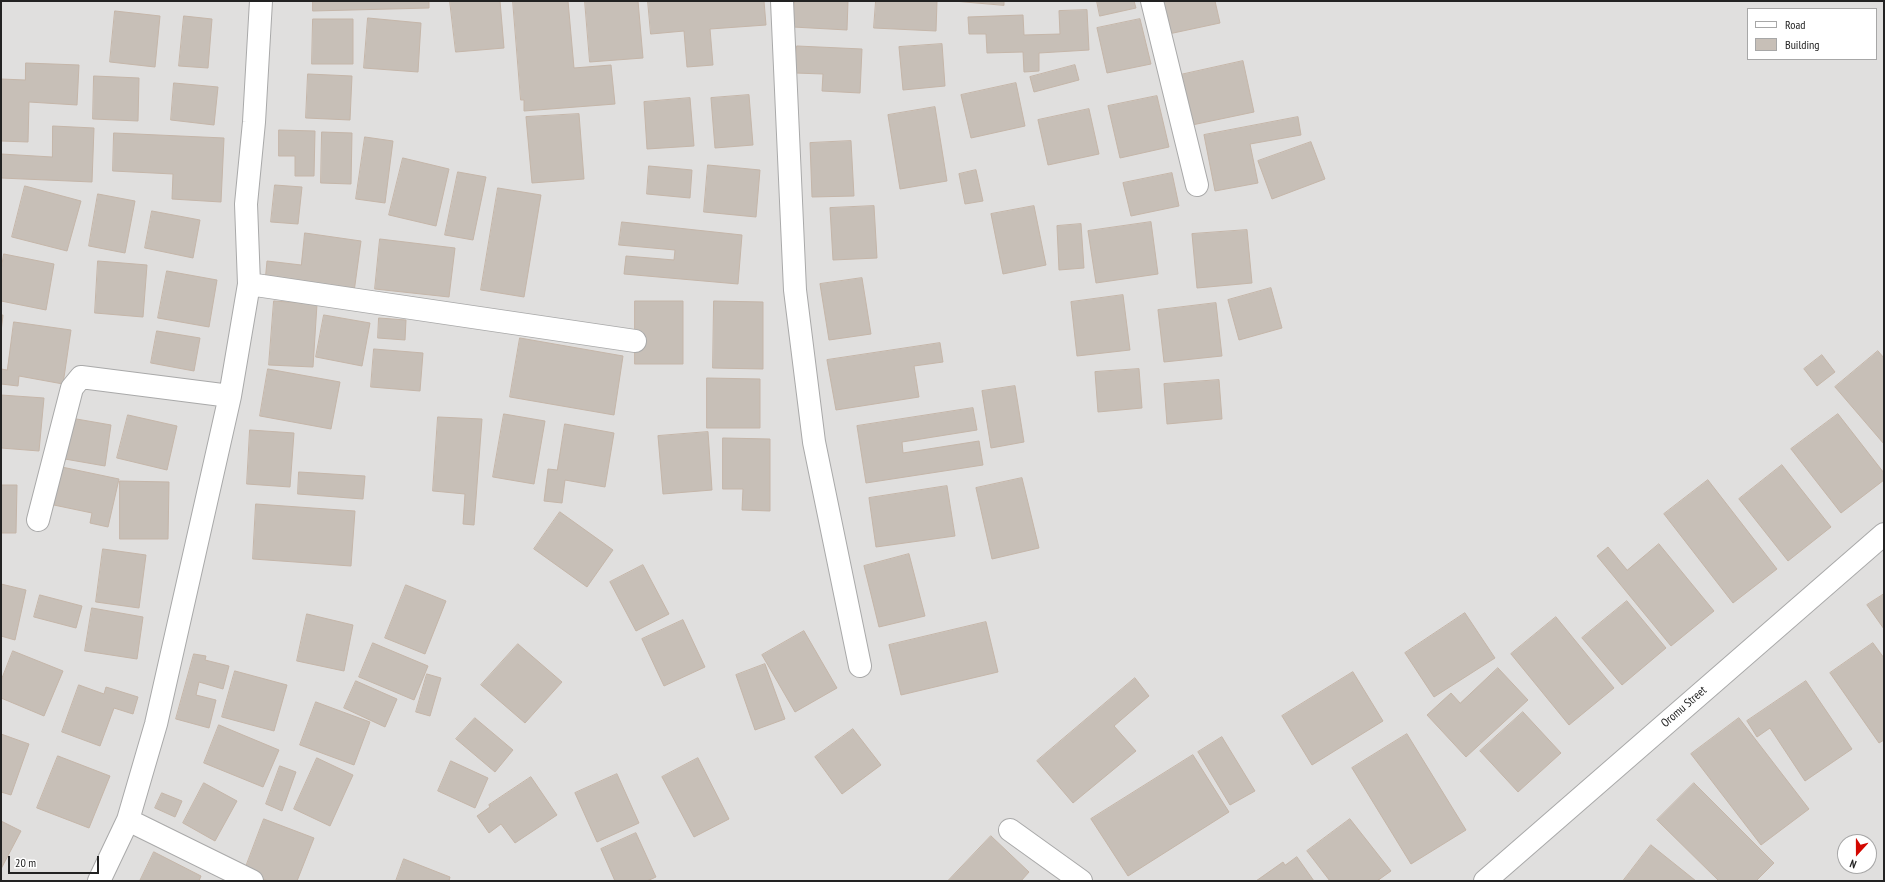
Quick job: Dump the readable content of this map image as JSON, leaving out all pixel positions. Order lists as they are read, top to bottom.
{
  "streets": {
    "street": ["Oromu Street"]
  },
  "legend": ["Road", "Building"],
  "scale_bar": "20 m",
  "north": "bottom"
}
